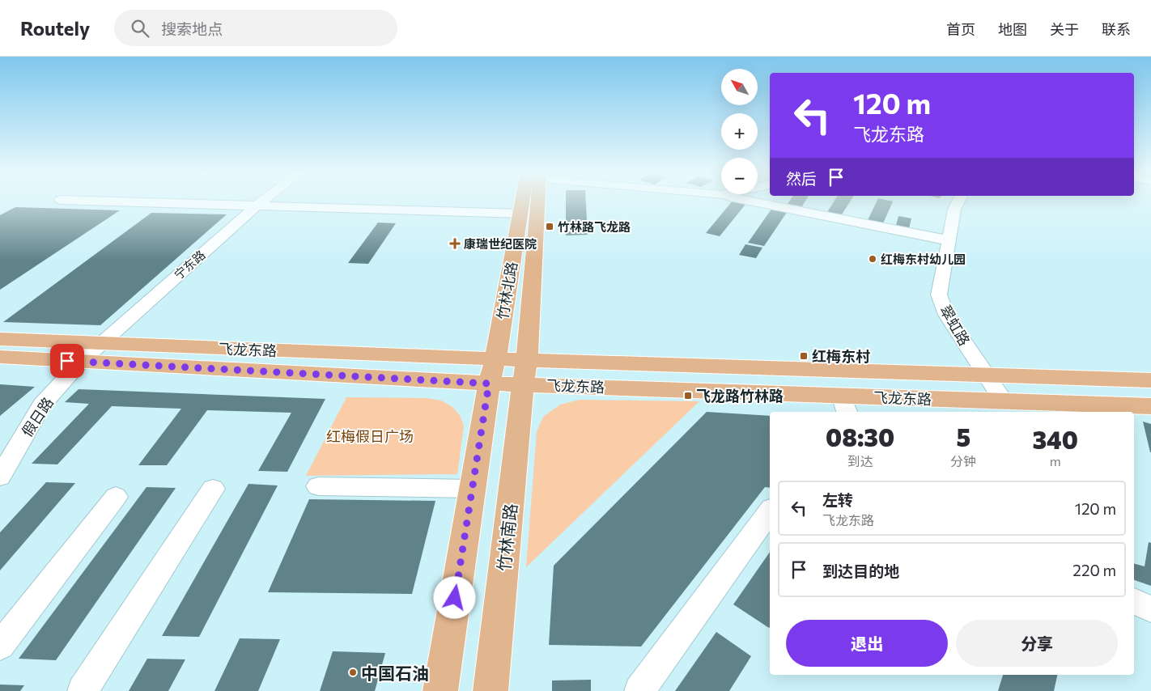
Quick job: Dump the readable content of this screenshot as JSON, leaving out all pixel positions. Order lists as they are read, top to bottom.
{
  "streets": {
    "main road": ["竹林北路", "飞龙东路", "竹林南路"],
    "street": ["宁东路", "翠虹路", "假日路"]
  },
  "crossings": [
    ["宁东路", "飞龙东路"],
    ["宁东路", "假日路"],
    ["竹林北路", "飞龙东路"],
    ["竹林北路", "竹林南路"],
    ["翠虹路", "飞龙东路"],
    ["飞龙东路", "假日路"],
    ["飞龙东路", "竹林南路"]
  ],
  "parks": ["红梅假日广场"],
  "places": {
    "transit": ["竹林路飞龙路", "红梅东村", "飞龙路竹林路"],
    "health": ["康瑞世纪医院"],
    "other": ["红梅东村幼儿园", "中国石油"]
  },
  "north": "top left",
  "page": {
    "header": "Routely",
    "search": "搜索地点",
    "nav": [
      "首页",
      "地图",
      "关于",
      "联系"
    ],
    "map_buttons": ["+", "−"],
    "turn": ["120 m", "飞龙东路"],
    "then": "然后",
    "eta": [
      "08:30",
      "到达",
      "5",
      "分钟",
      "340",
      "m"
    ],
    "list": [
      {
        "name": "左转",
        "note": "飞龙东路",
        "value": "120 m"
      },
      {
        "name": "到达目的地",
        "value": "220 m"
      }
    ],
    "buttons": ["退出", "分享"]
  }
}
